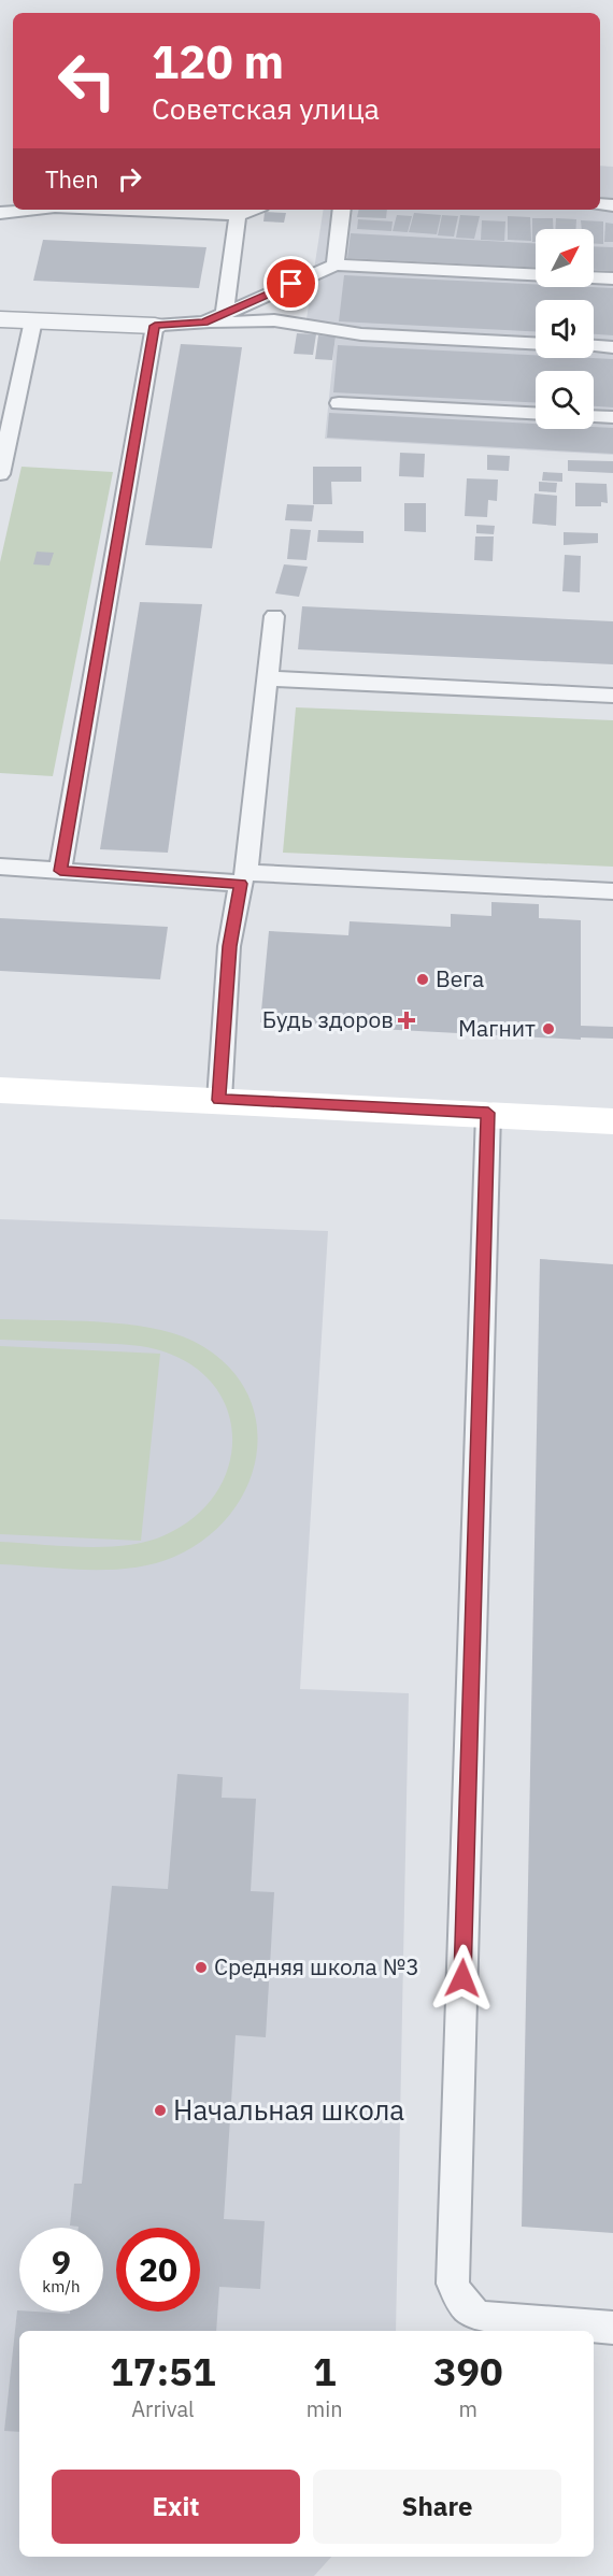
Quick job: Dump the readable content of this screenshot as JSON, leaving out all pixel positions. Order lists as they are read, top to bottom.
{
  "places": {
    "other": [
      "Вега",
      "Магнит",
      "Средняя школа №3",
      "Начальная школа"
    ],
    "health": ["Будь здоров"]
  },
  "north": "top right",
  "page": {
    "turn": ["120 m", "Советская улица"],
    "then": "Then",
    "speed": "9 km/h",
    "limit": "20",
    "eta": [
      "17:51",
      "Arrival",
      "1",
      "min",
      "390",
      "m"
    ],
    "buttons": ["Exit", "Share"]
  }
}
